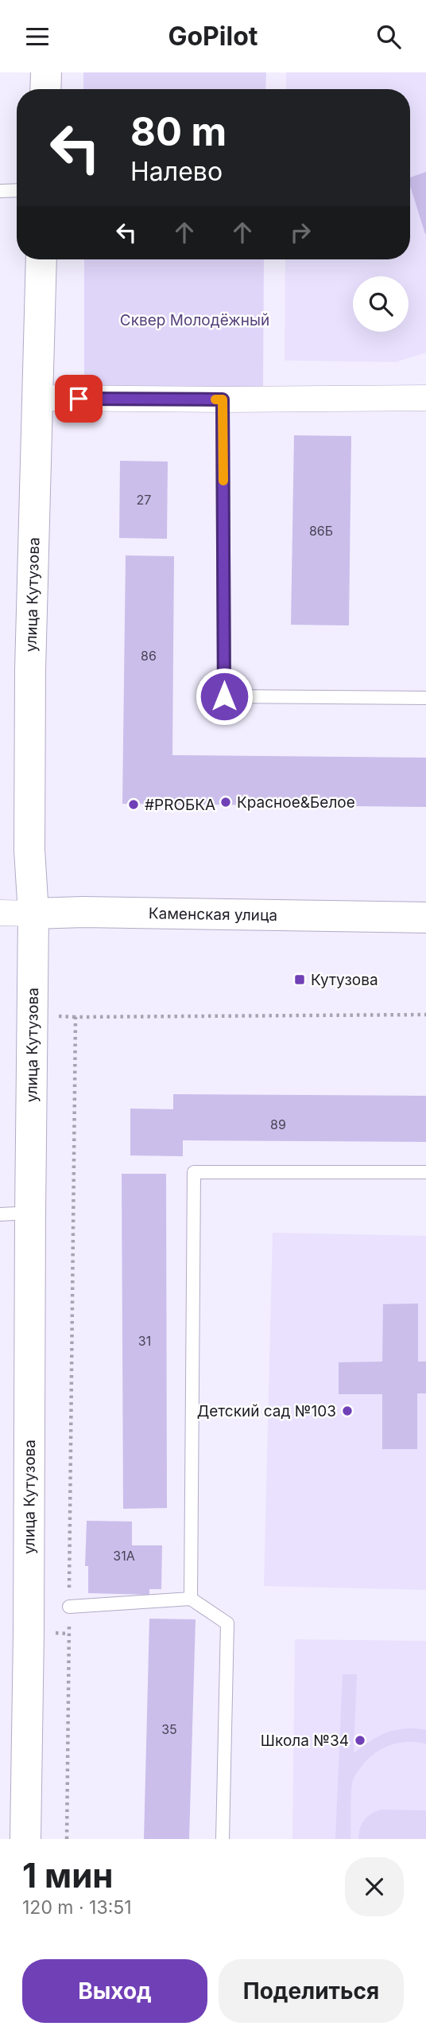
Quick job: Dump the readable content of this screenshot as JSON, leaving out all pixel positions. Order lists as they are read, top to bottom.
{
  "streets": {
    "street": ["улица Кутузова", "Каменская улица"]
  },
  "crossings": [
    ["улица Кутузова", "Каменская улица"]
  ],
  "parks": ["Сквер Молодёжный"],
  "places": {
    "other": [
      "Красное&Белое",
      "#PROБКА",
      "Детский сад №103",
      "Школа №34"
    ],
    "transit": ["Кутузова"]
  },
  "house_numbers": [
    "27",
    "86Б",
    "86",
    "89",
    "31",
    "31А",
    "35"
  ],
  "page": {
    "header": "GoPilot",
    "turn": ["80 m", "Налево"],
    "heading": ["1 мин", "120 m · 13:51"],
    "buttons": ["Выход", "Поделиться"]
  }
}
